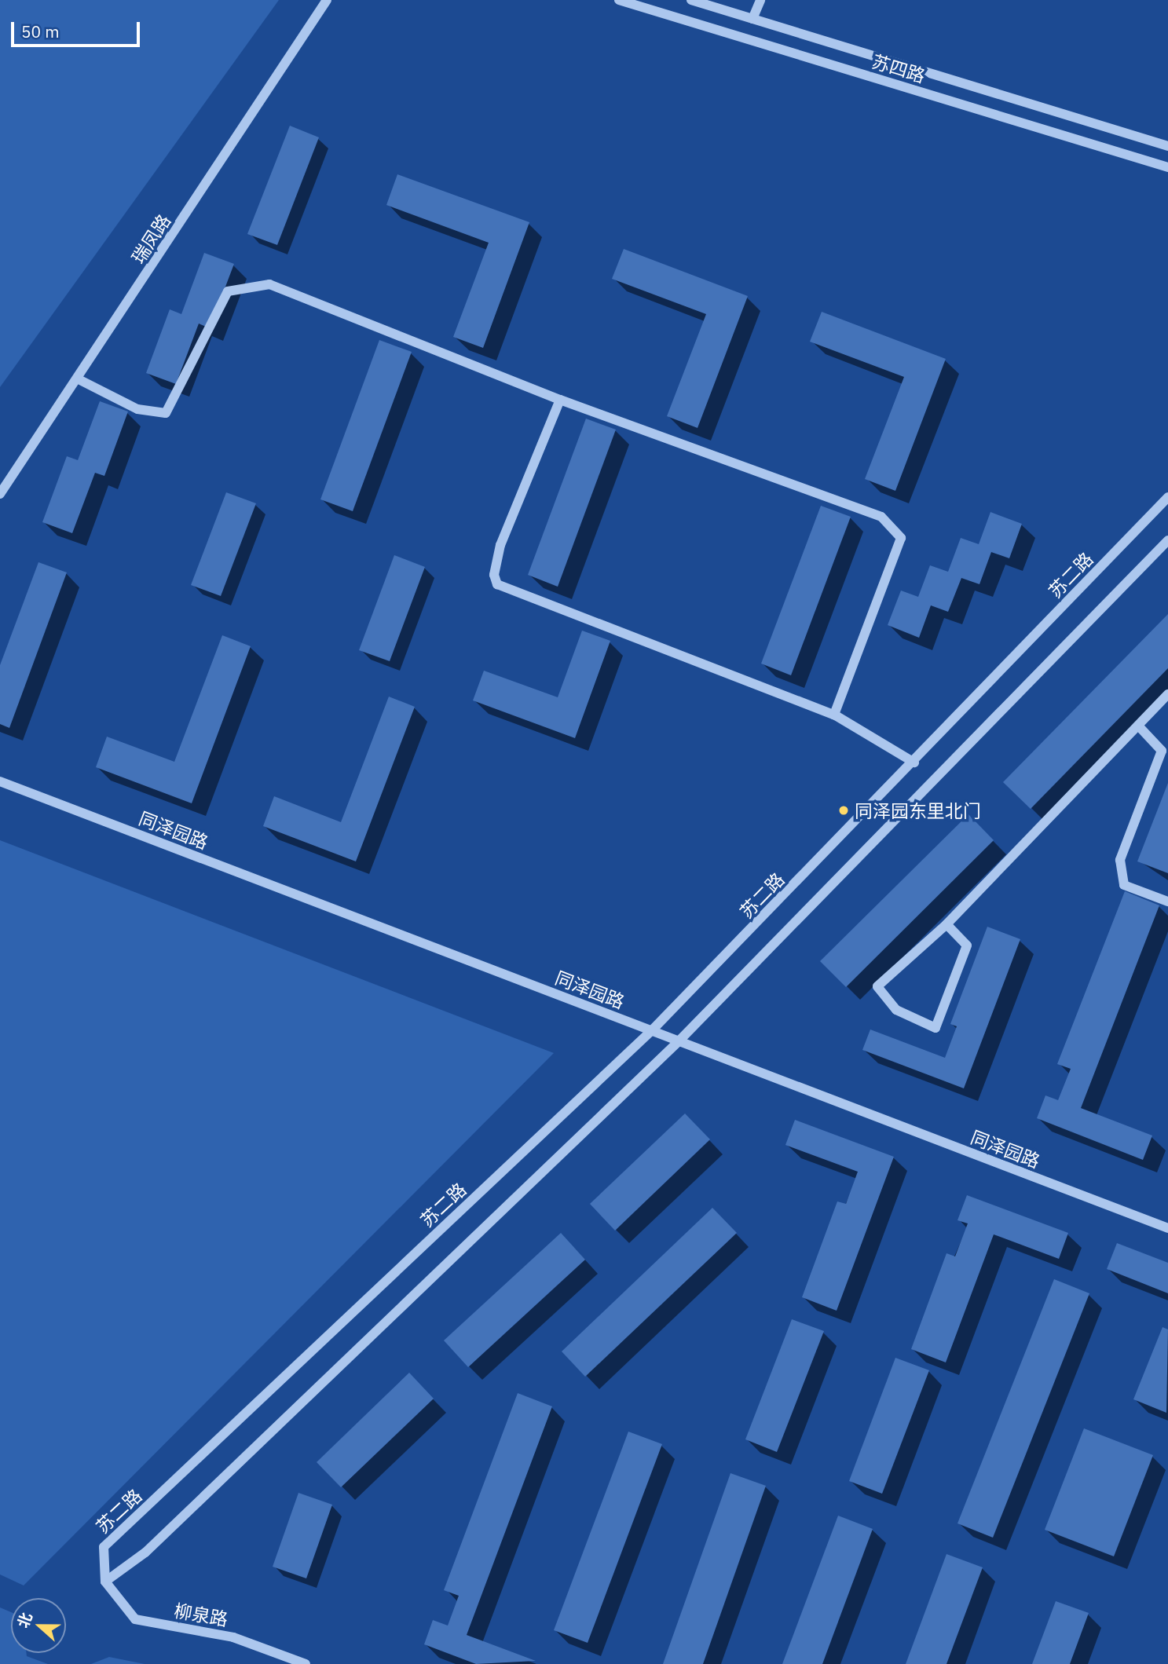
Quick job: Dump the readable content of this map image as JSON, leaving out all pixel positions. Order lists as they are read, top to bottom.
{
  "streets": {
    "street": [
      "苏四路",
      "瑞凤路",
      "苏二路",
      "同泽园路",
      "柳泉路"
    ]
  },
  "crossings": [
    ["苏二路", "同泽园路"],
    ["苏二路", "柳泉路"]
  ],
  "places": ["同泽园东里北门"],
  "scale_bar": "50 m",
  "north": "left"
}
